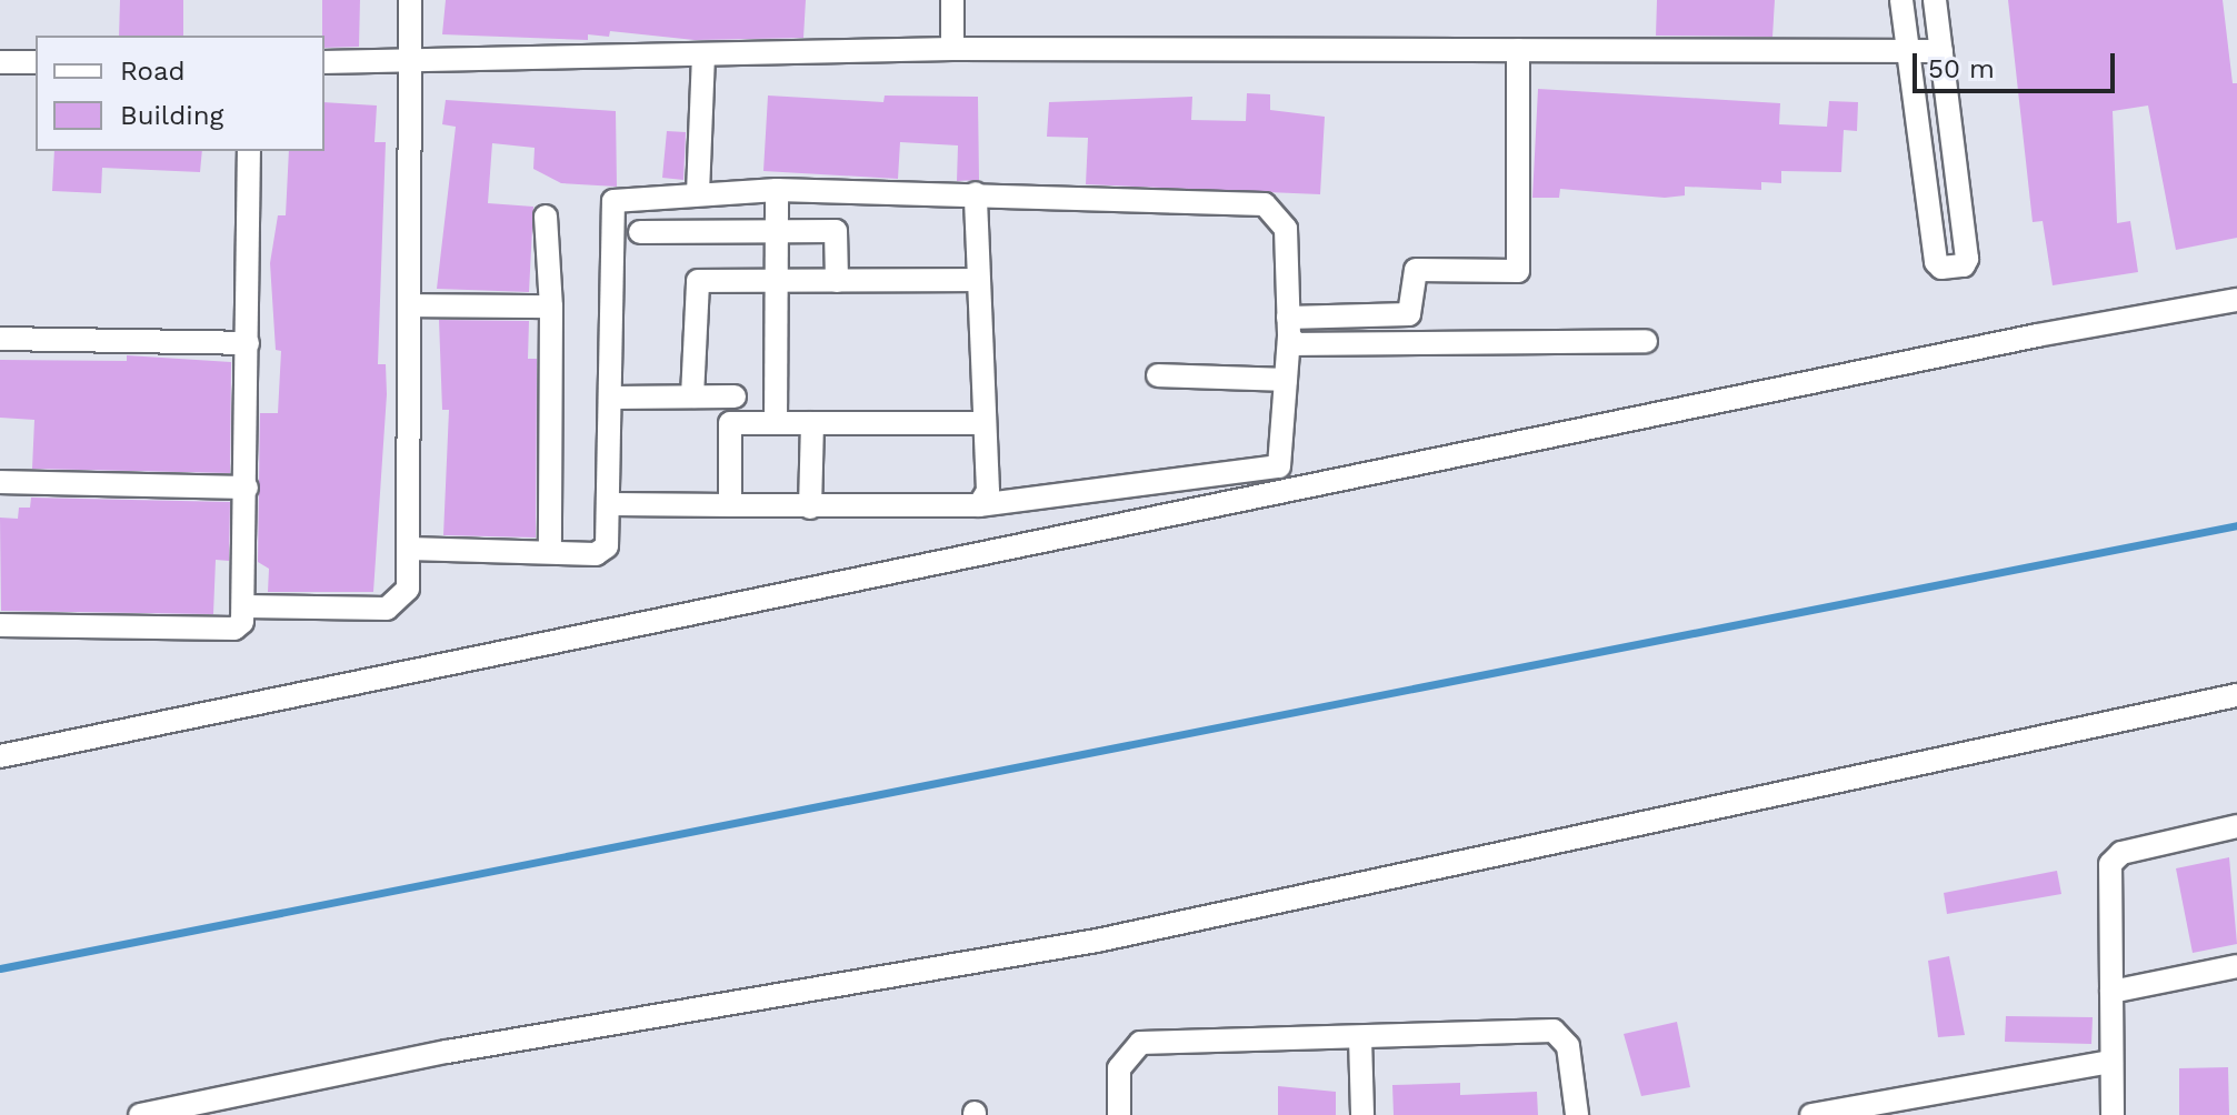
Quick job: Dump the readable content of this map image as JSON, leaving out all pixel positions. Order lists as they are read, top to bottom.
{
  "legend": ["Road", "Building"],
  "scale_bar": "50 m"
}
